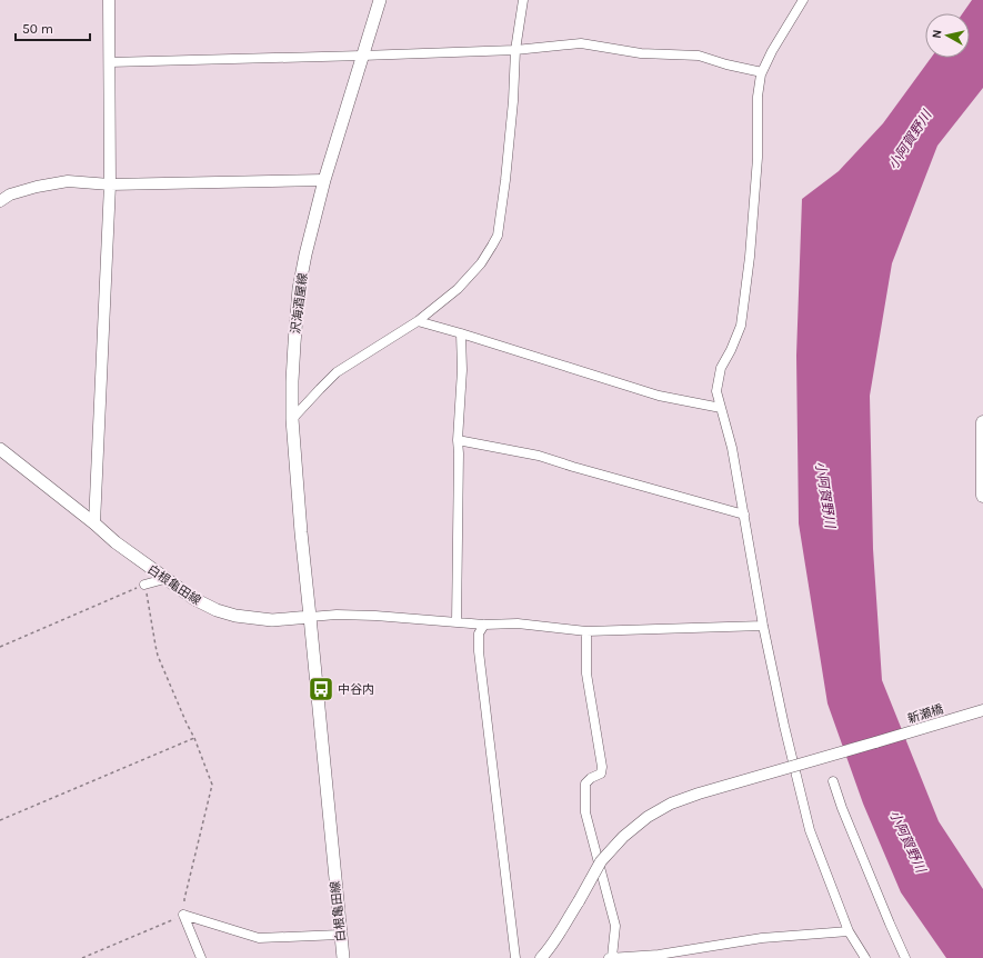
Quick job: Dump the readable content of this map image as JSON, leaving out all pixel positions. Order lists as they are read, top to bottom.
{
  "streets": {
    "main road": ["沢海酒屋線", "白根亀田線"],
    "street": ["新瀬橋"]
  },
  "crossings": [
    ["沢海酒屋線", "白根亀田線"]
  ],
  "water": ["小阿賀野川"],
  "places": {
    "bus stop": ["中谷内"]
  },
  "scale_bar": "50 m",
  "north": "left"
}
